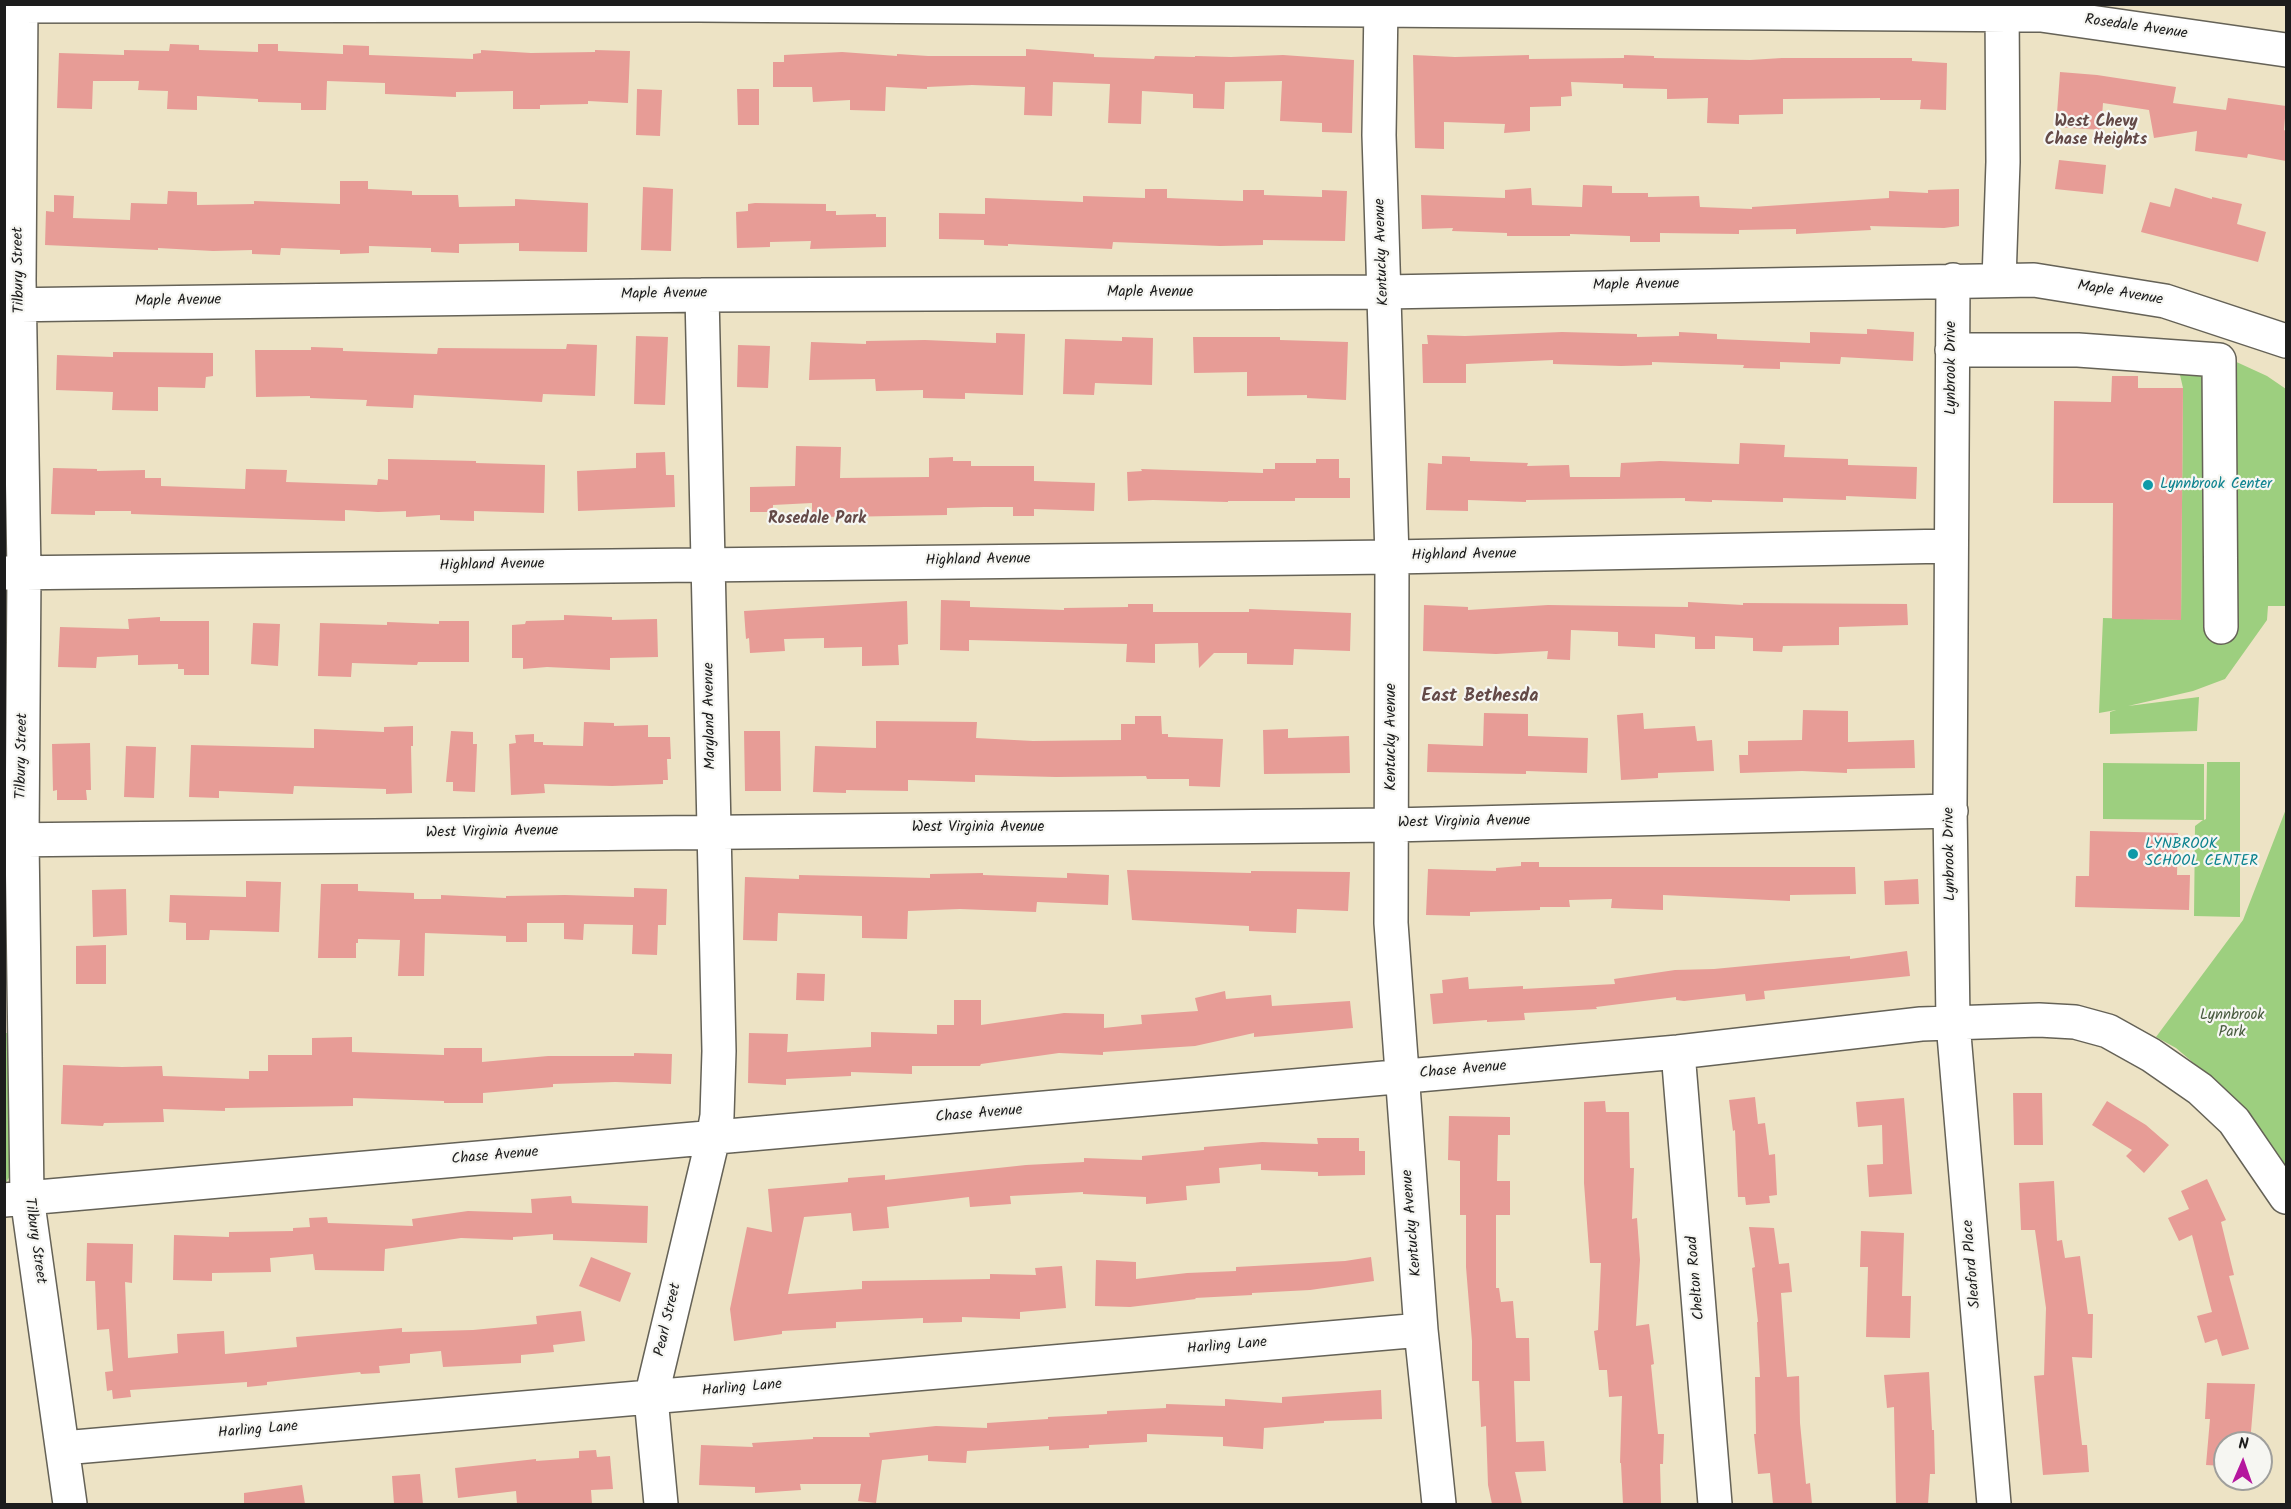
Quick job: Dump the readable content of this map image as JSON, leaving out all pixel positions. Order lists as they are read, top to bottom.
{
  "streets": {
    "street": [
      "Rosedale Avenue",
      "Kentucky Avenue",
      "Tilbury Street",
      "Maple Avenue",
      "Lynbrook Drive",
      "Highland Avenue",
      "Maryland Avenue",
      "West Virginia Avenue",
      "Chase Avenue",
      "Sleaford Place",
      "Chelton Road",
      "Pearl Street",
      "Harling Lane"
    ]
  },
  "crossings": [
    ["Rosedale Avenue", "Kentucky Avenue"],
    ["Rosedale Avenue", "Tilbury Street"],
    ["Kentucky Avenue", "Maple Avenue"],
    ["Kentucky Avenue", "Highland Avenue"],
    ["Kentucky Avenue", "West Virginia Avenue"],
    ["Kentucky Avenue", "Chase Avenue"],
    ["Kentucky Avenue", "Harling Lane"],
    ["Tilbury Street", "Maple Avenue"],
    ["Tilbury Street", "Highland Avenue"],
    ["Tilbury Street", "West Virginia Avenue"],
    ["Tilbury Street", "Chase Avenue"],
    ["Tilbury Street", "Harling Lane"],
    ["Maple Avenue", "Lynbrook Drive"],
    ["Maple Avenue", "Maryland Avenue"],
    ["Lynbrook Drive", "Highland Avenue"],
    ["Lynbrook Drive", "West Virginia Avenue"],
    ["Lynbrook Drive", "Chase Avenue"],
    ["Lynbrook Drive", "Sleaford Place"],
    ["Highland Avenue", "Maryland Avenue"],
    ["Maryland Avenue", "West Virginia Avenue"],
    ["Maryland Avenue", "Chase Avenue"],
    ["Maryland Avenue", "Pearl Street"],
    ["Chase Avenue", "Sleaford Place"],
    ["Chase Avenue", "Chelton Road"],
    ["Chase Avenue", "Pearl Street"],
    ["Pearl Street", "Harling Lane"]
  ],
  "districts": ["West Chevy Chase Heights", "Rosedale Park", "East Bethesda"],
  "parks": ["Lynnbrook Park"],
  "places": ["Lynnbrook Center", "LYNBROOK SCHOOL CENTER"],
  "north": "top"
}
